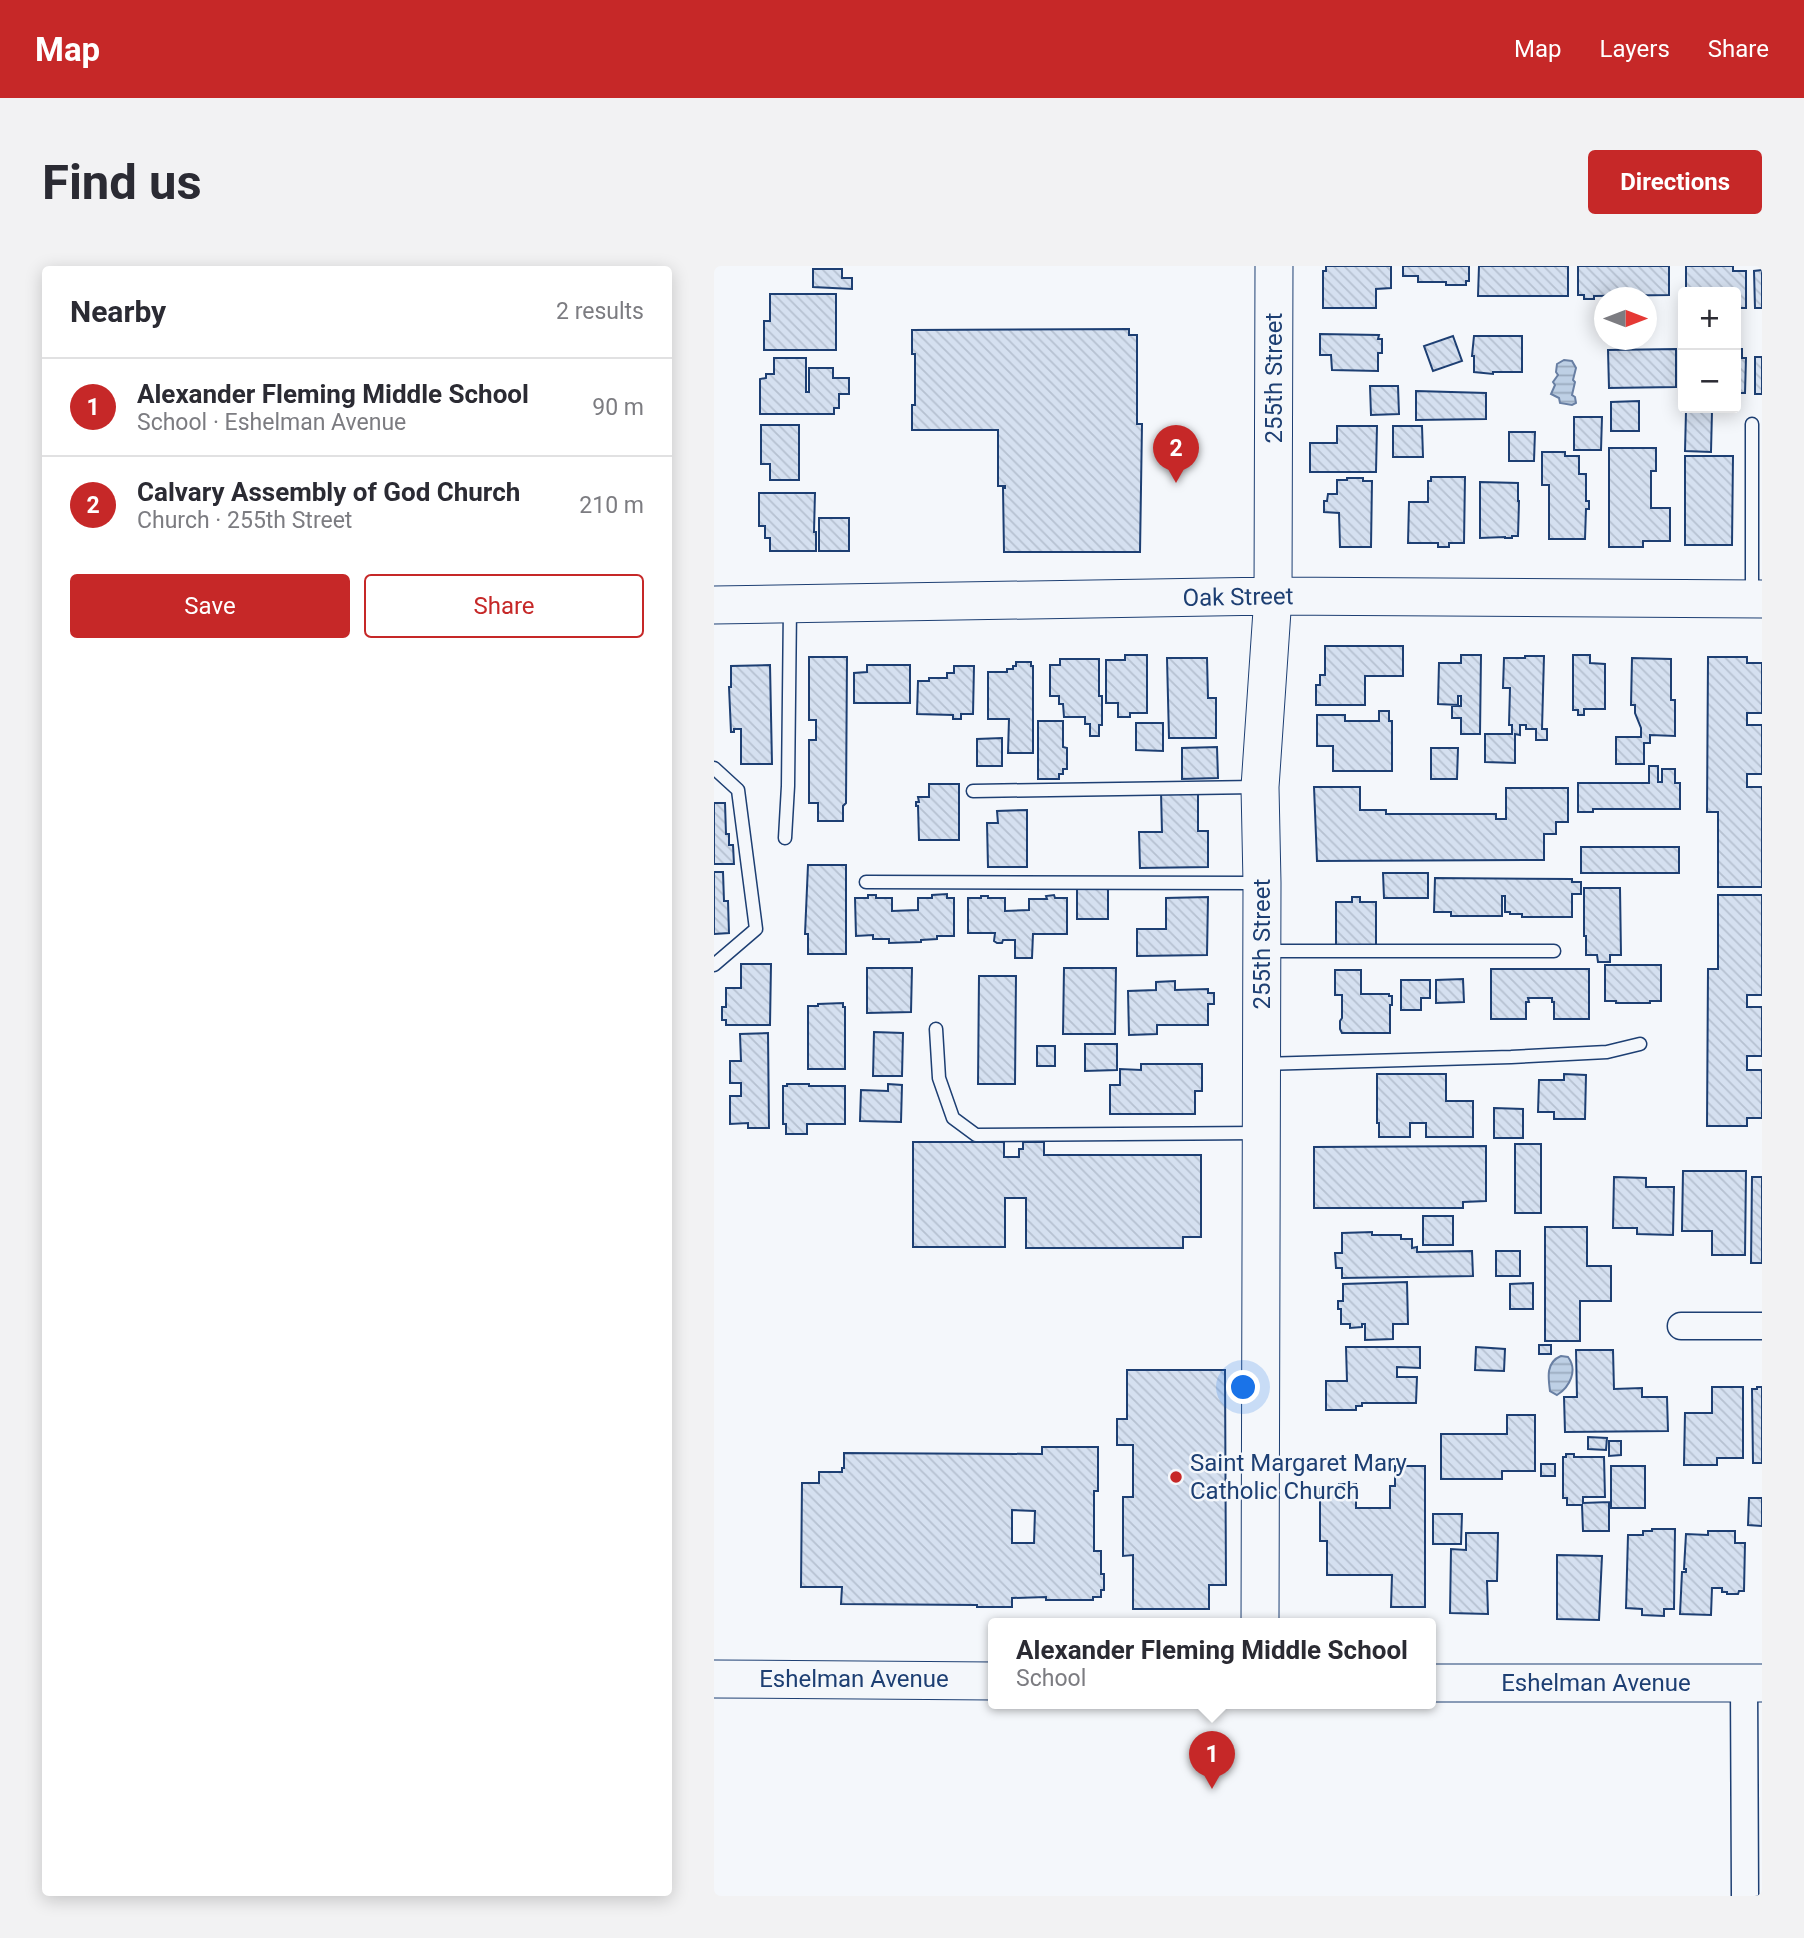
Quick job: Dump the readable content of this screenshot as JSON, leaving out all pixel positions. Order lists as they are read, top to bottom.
{
  "streets": {
    "street": ["255th Street", "Oak Street", "Eshelman Avenue"]
  },
  "crossings": [
    ["255th Street", "Oak Street"]
  ],
  "places": ["Saint Margaret Mary Catholic Church"],
  "north": "right",
  "page": {
    "header": "Map",
    "nav": ["Map", "Layers", "Share"],
    "buttons": [
      "Directions",
      ["Save", "Share"]
    ],
    "title": "Find us",
    "heading": ["Nearby", "2 results"],
    "map_buttons": ["+", "−"],
    "list": [
      {
        "mark": "1",
        "name": "Alexander Fleming Middle School",
        "note": "School · Eshelman Avenue",
        "value": "90 m"
      },
      {
        "mark": "2",
        "name": "Calvary Assembly of God Church",
        "note": "Church · 255th Street",
        "value": "210 m"
      }
    ],
    "pins": ["2", "1"],
    "popup": ["Alexander Fleming Middle School", "School"]
  }
}
